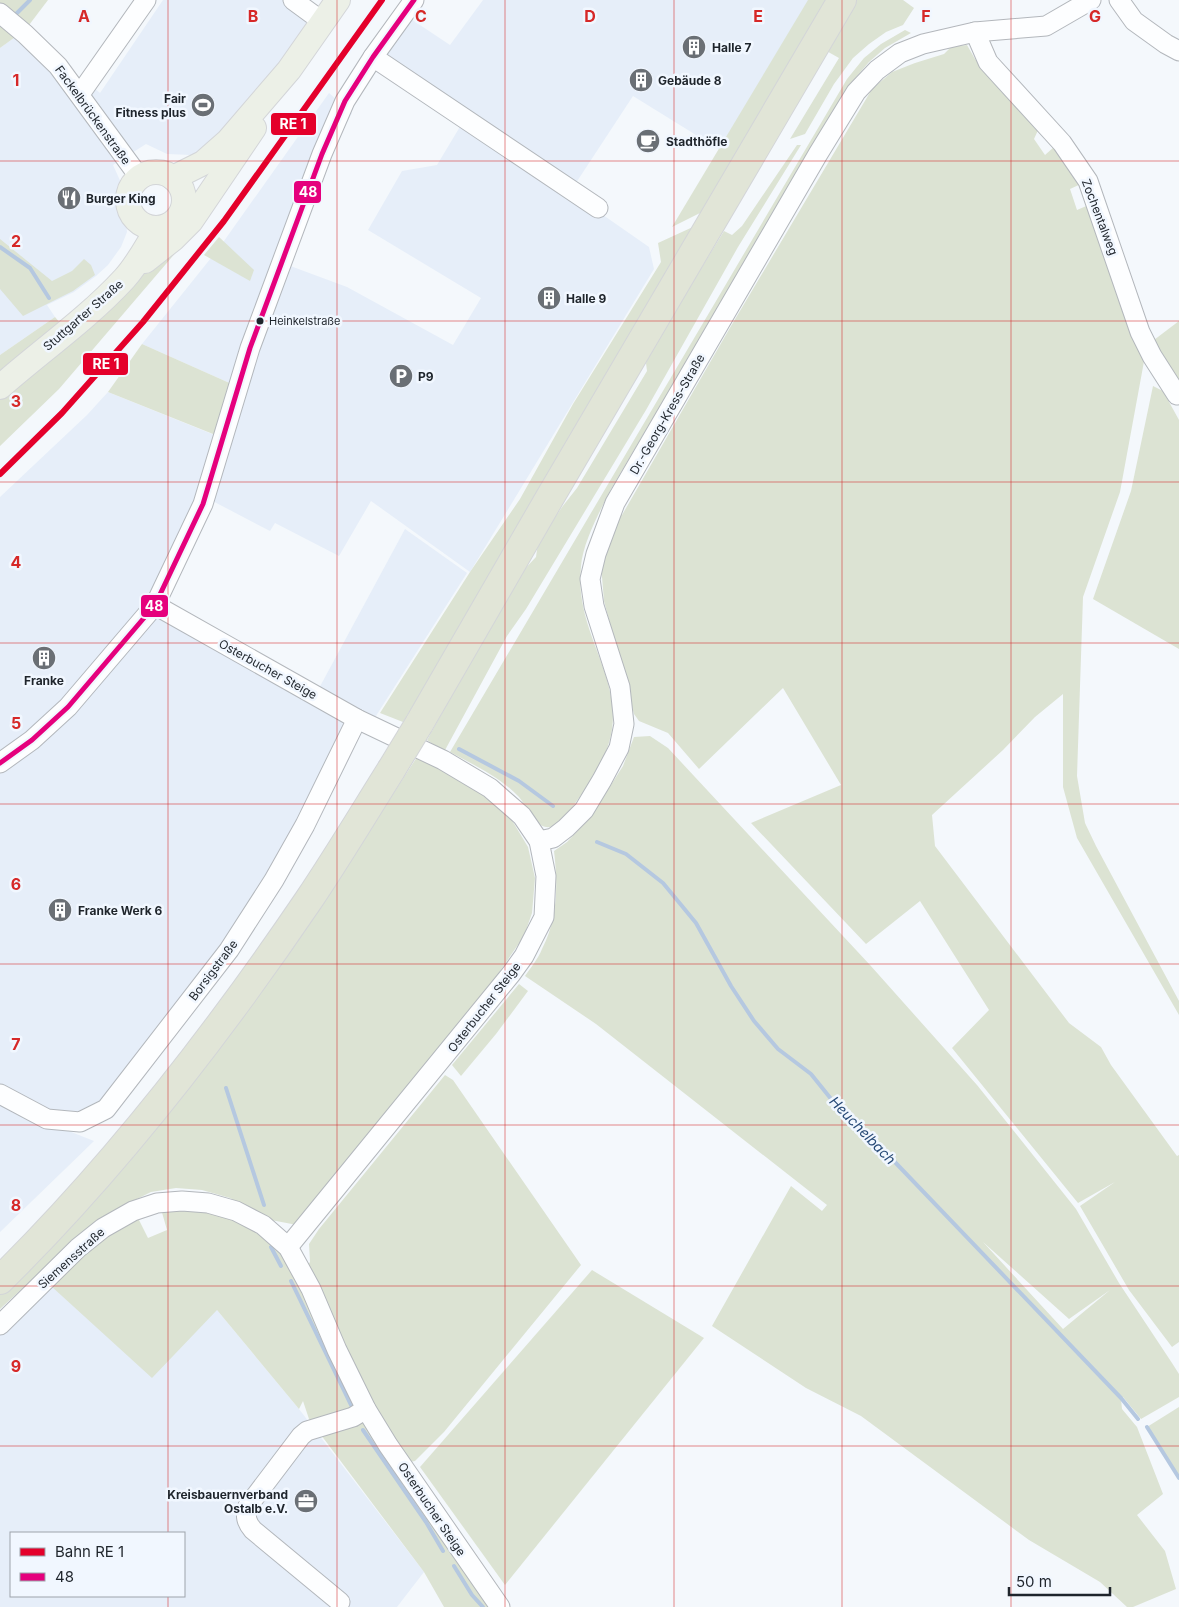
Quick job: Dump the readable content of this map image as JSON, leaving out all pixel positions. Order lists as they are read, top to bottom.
{
  "streets": {
    "main road": ["Stuttgarter Straße"],
    "street": [
      "Fackelbrückenstraße",
      "Zochentalweg",
      "Dr.-Georg-Kress-Straße",
      "Osterbucher Steige",
      "Borsigstraße",
      "Siemensstraße"
    ]
  },
  "crossings": [
    ["Fackelbrückenstraße", "Stuttgarter Straße"],
    ["Zochentalweg", "Dr.-Georg-Kress-Straße"],
    ["Dr.-Georg-Kress-Straße", "Osterbucher Steige"],
    ["Osterbucher Steige", "Borsigstraße"],
    ["Osterbucher Steige", "Siemensstraße"]
  ],
  "water": ["Heuchelbach"],
  "places": {
    "building": [
      "Halle 7",
      "Gebäude 8",
      "Halle 9",
      "Franke",
      "Franke Werk 6"
    ],
    "sports": ["Fair Fitness plus"],
    "cafe": ["Stadthöfle"],
    "restaurant": ["Burger King"],
    "other": ["Heinkelstraße"],
    "parking": ["P9"],
    "office": ["Kreisbauernverband Ostalb e.V."]
  },
  "lines": ["transit line 48"],
  "legend": ["Bahn RE 1", "48"],
  "scale_bar": "50 m",
  "grid": {
    "columns": [
      "A",
      "B",
      "C",
      "D",
      "E",
      "F",
      "G"
    ],
    "rows": [
      "1",
      "2",
      "3",
      "4",
      "5",
      "6",
      "7",
      "8",
      "9"
    ]
  }
}
